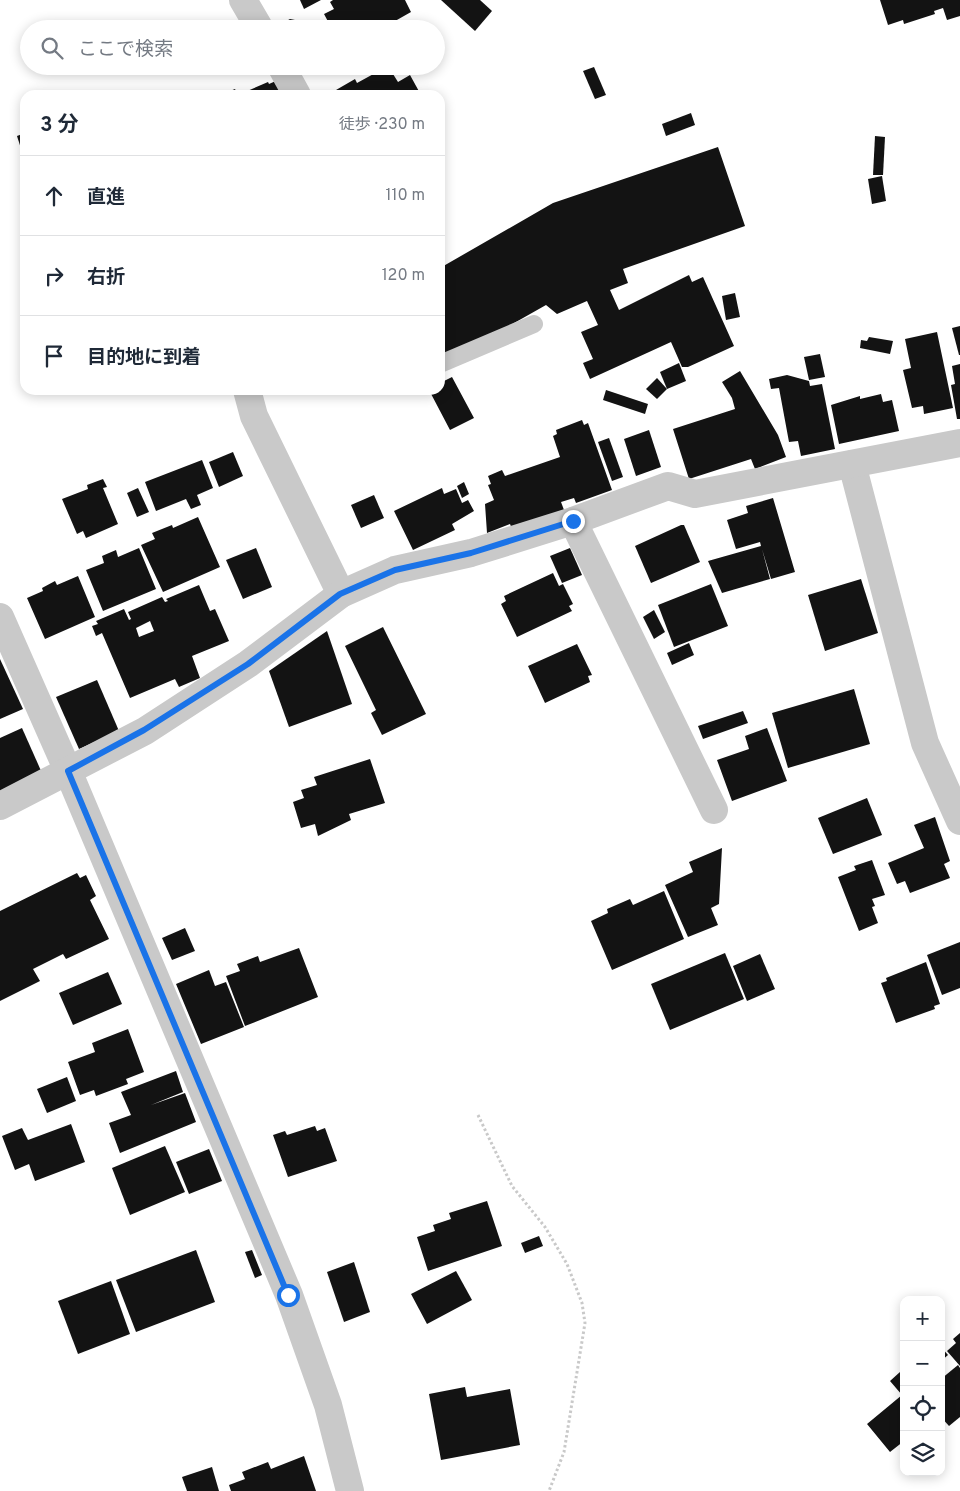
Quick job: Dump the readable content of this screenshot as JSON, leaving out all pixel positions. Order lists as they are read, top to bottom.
{
  "page": {
    "search": "ここで検索",
    "heading": ["3 分", "徒歩 · 230 m"],
    "list": [
      ["直進", "110 m"],
      ["右折", "120 m"],
      "目的地に到着"
    ],
    "map_buttons": ["+", "−"]
  }
}
